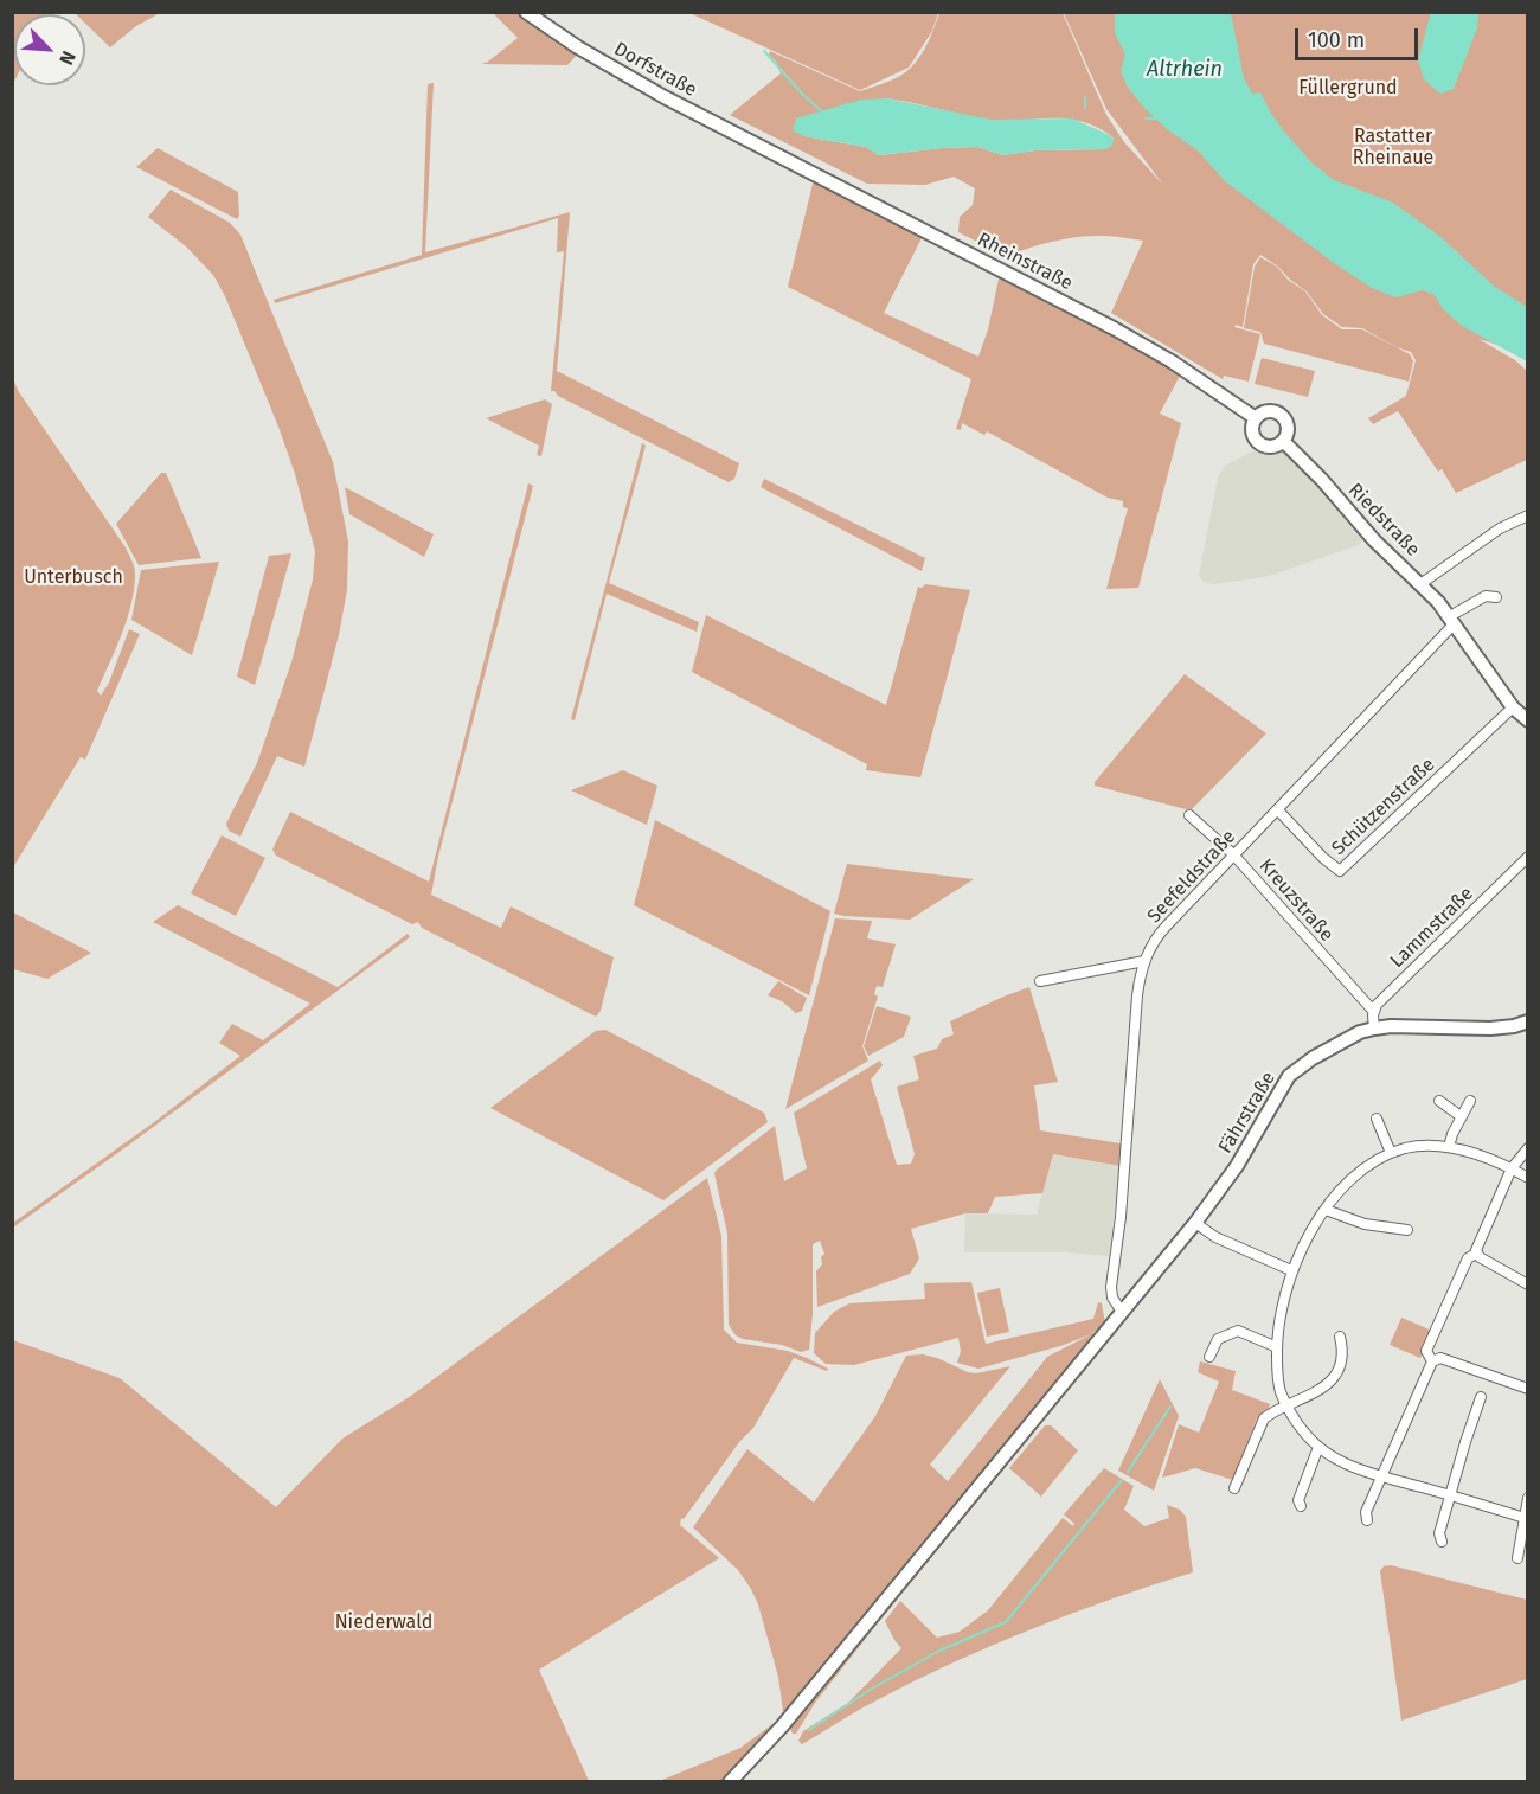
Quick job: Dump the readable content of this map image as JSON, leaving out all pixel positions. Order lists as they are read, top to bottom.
{
  "streets": {
    "main road": [
      "Dorfstraße",
      "Rheinstraße",
      "Riedstraße",
      "Fährstraße"
    ],
    "street": [
      "Schützenstraße",
      "Seefeldstraße",
      "Kreuzstraße",
      "Lammstraße"
    ]
  },
  "crossings": [
    ["Dorfstraße", "Rheinstraße"],
    ["Rheinstraße", "Riedstraße"],
    ["Riedstraße", "Schützenstraße"],
    ["Riedstraße", "Seefeldstraße"],
    ["Schützenstraße", "Seefeldstraße"],
    ["Seefeldstraße", "Kreuzstraße"],
    ["Seefeldstraße", "Fährstraße"],
    ["Kreuzstraße", "Lammstraße"]
  ],
  "water": ["Altrhein"],
  "parks": [
    "Füllergrund",
    "Rastatter Rheinaue",
    "Unterbusch",
    "Niederwald"
  ],
  "scale_bar": "100 m",
  "north": "bottom right"
}
